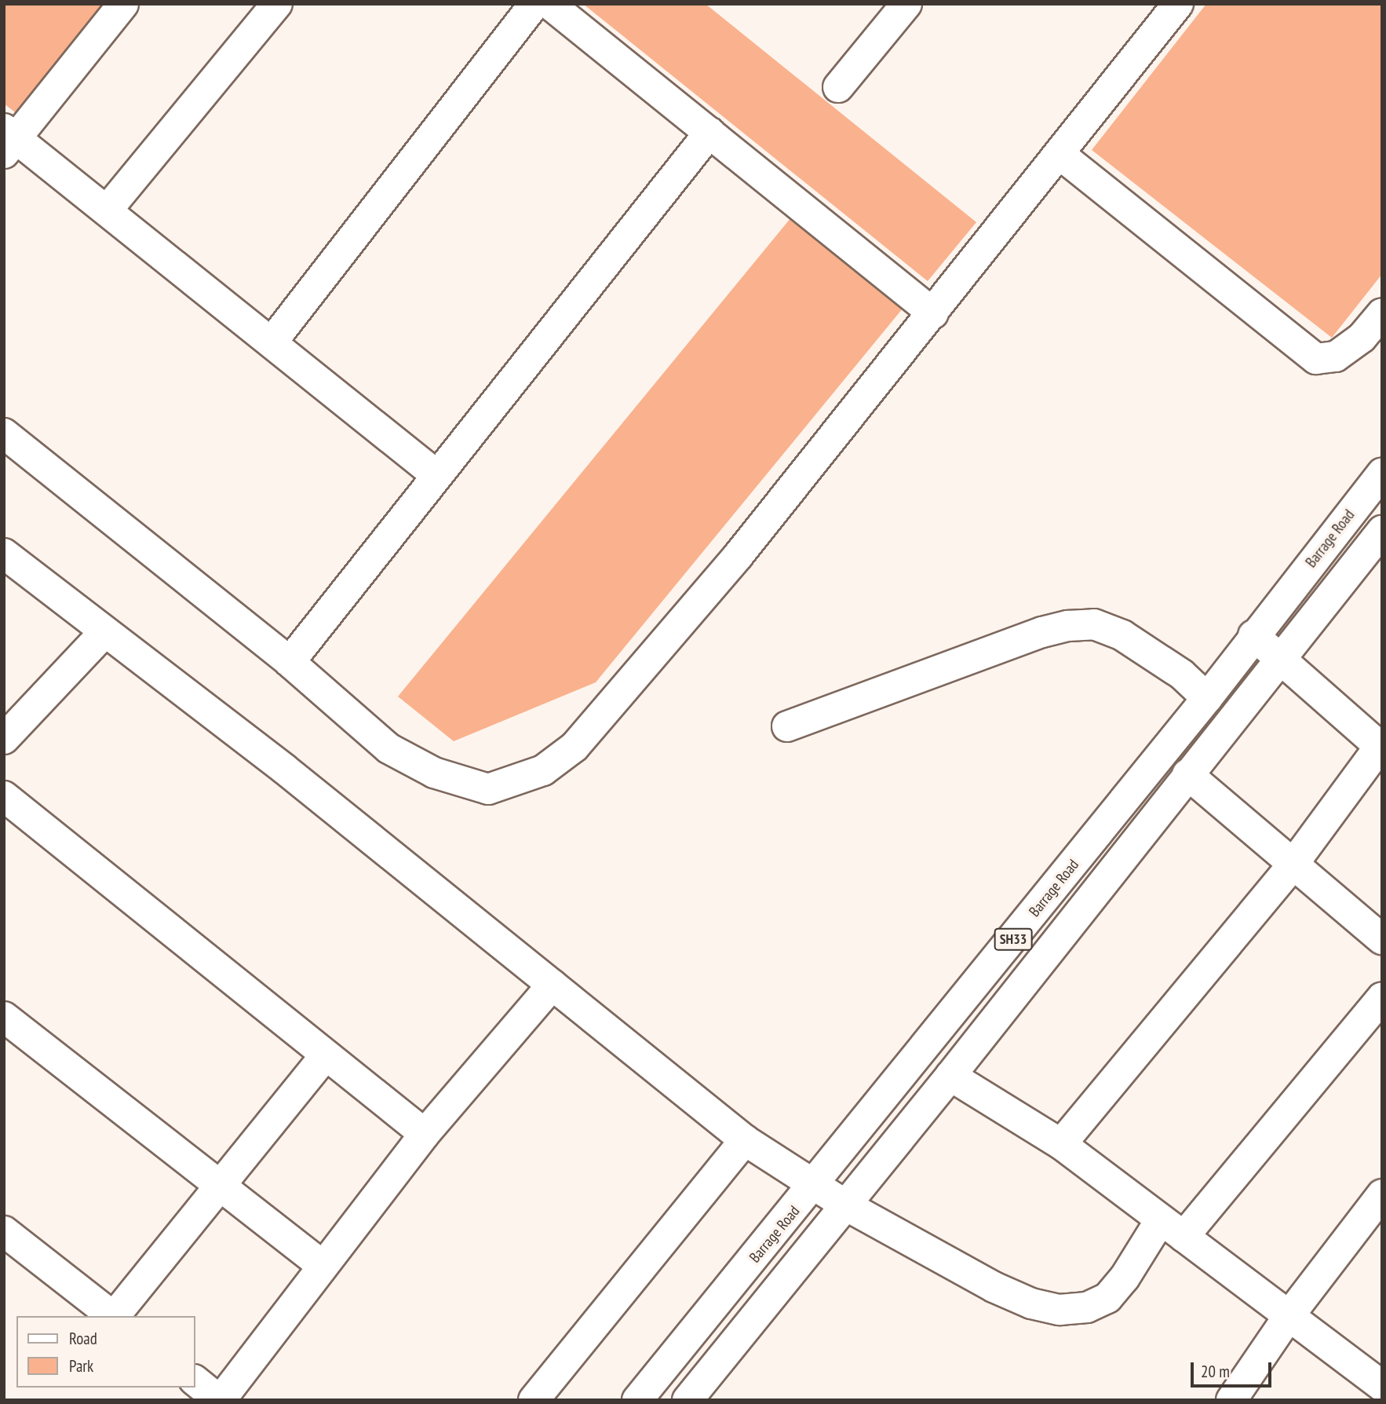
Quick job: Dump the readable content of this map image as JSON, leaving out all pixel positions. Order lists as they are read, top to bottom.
{
  "streets": {
    "street": ["Barrage Road", "SH33"]
  },
  "legend": ["Road", "Park"],
  "scale_bar": "20 m"
}
